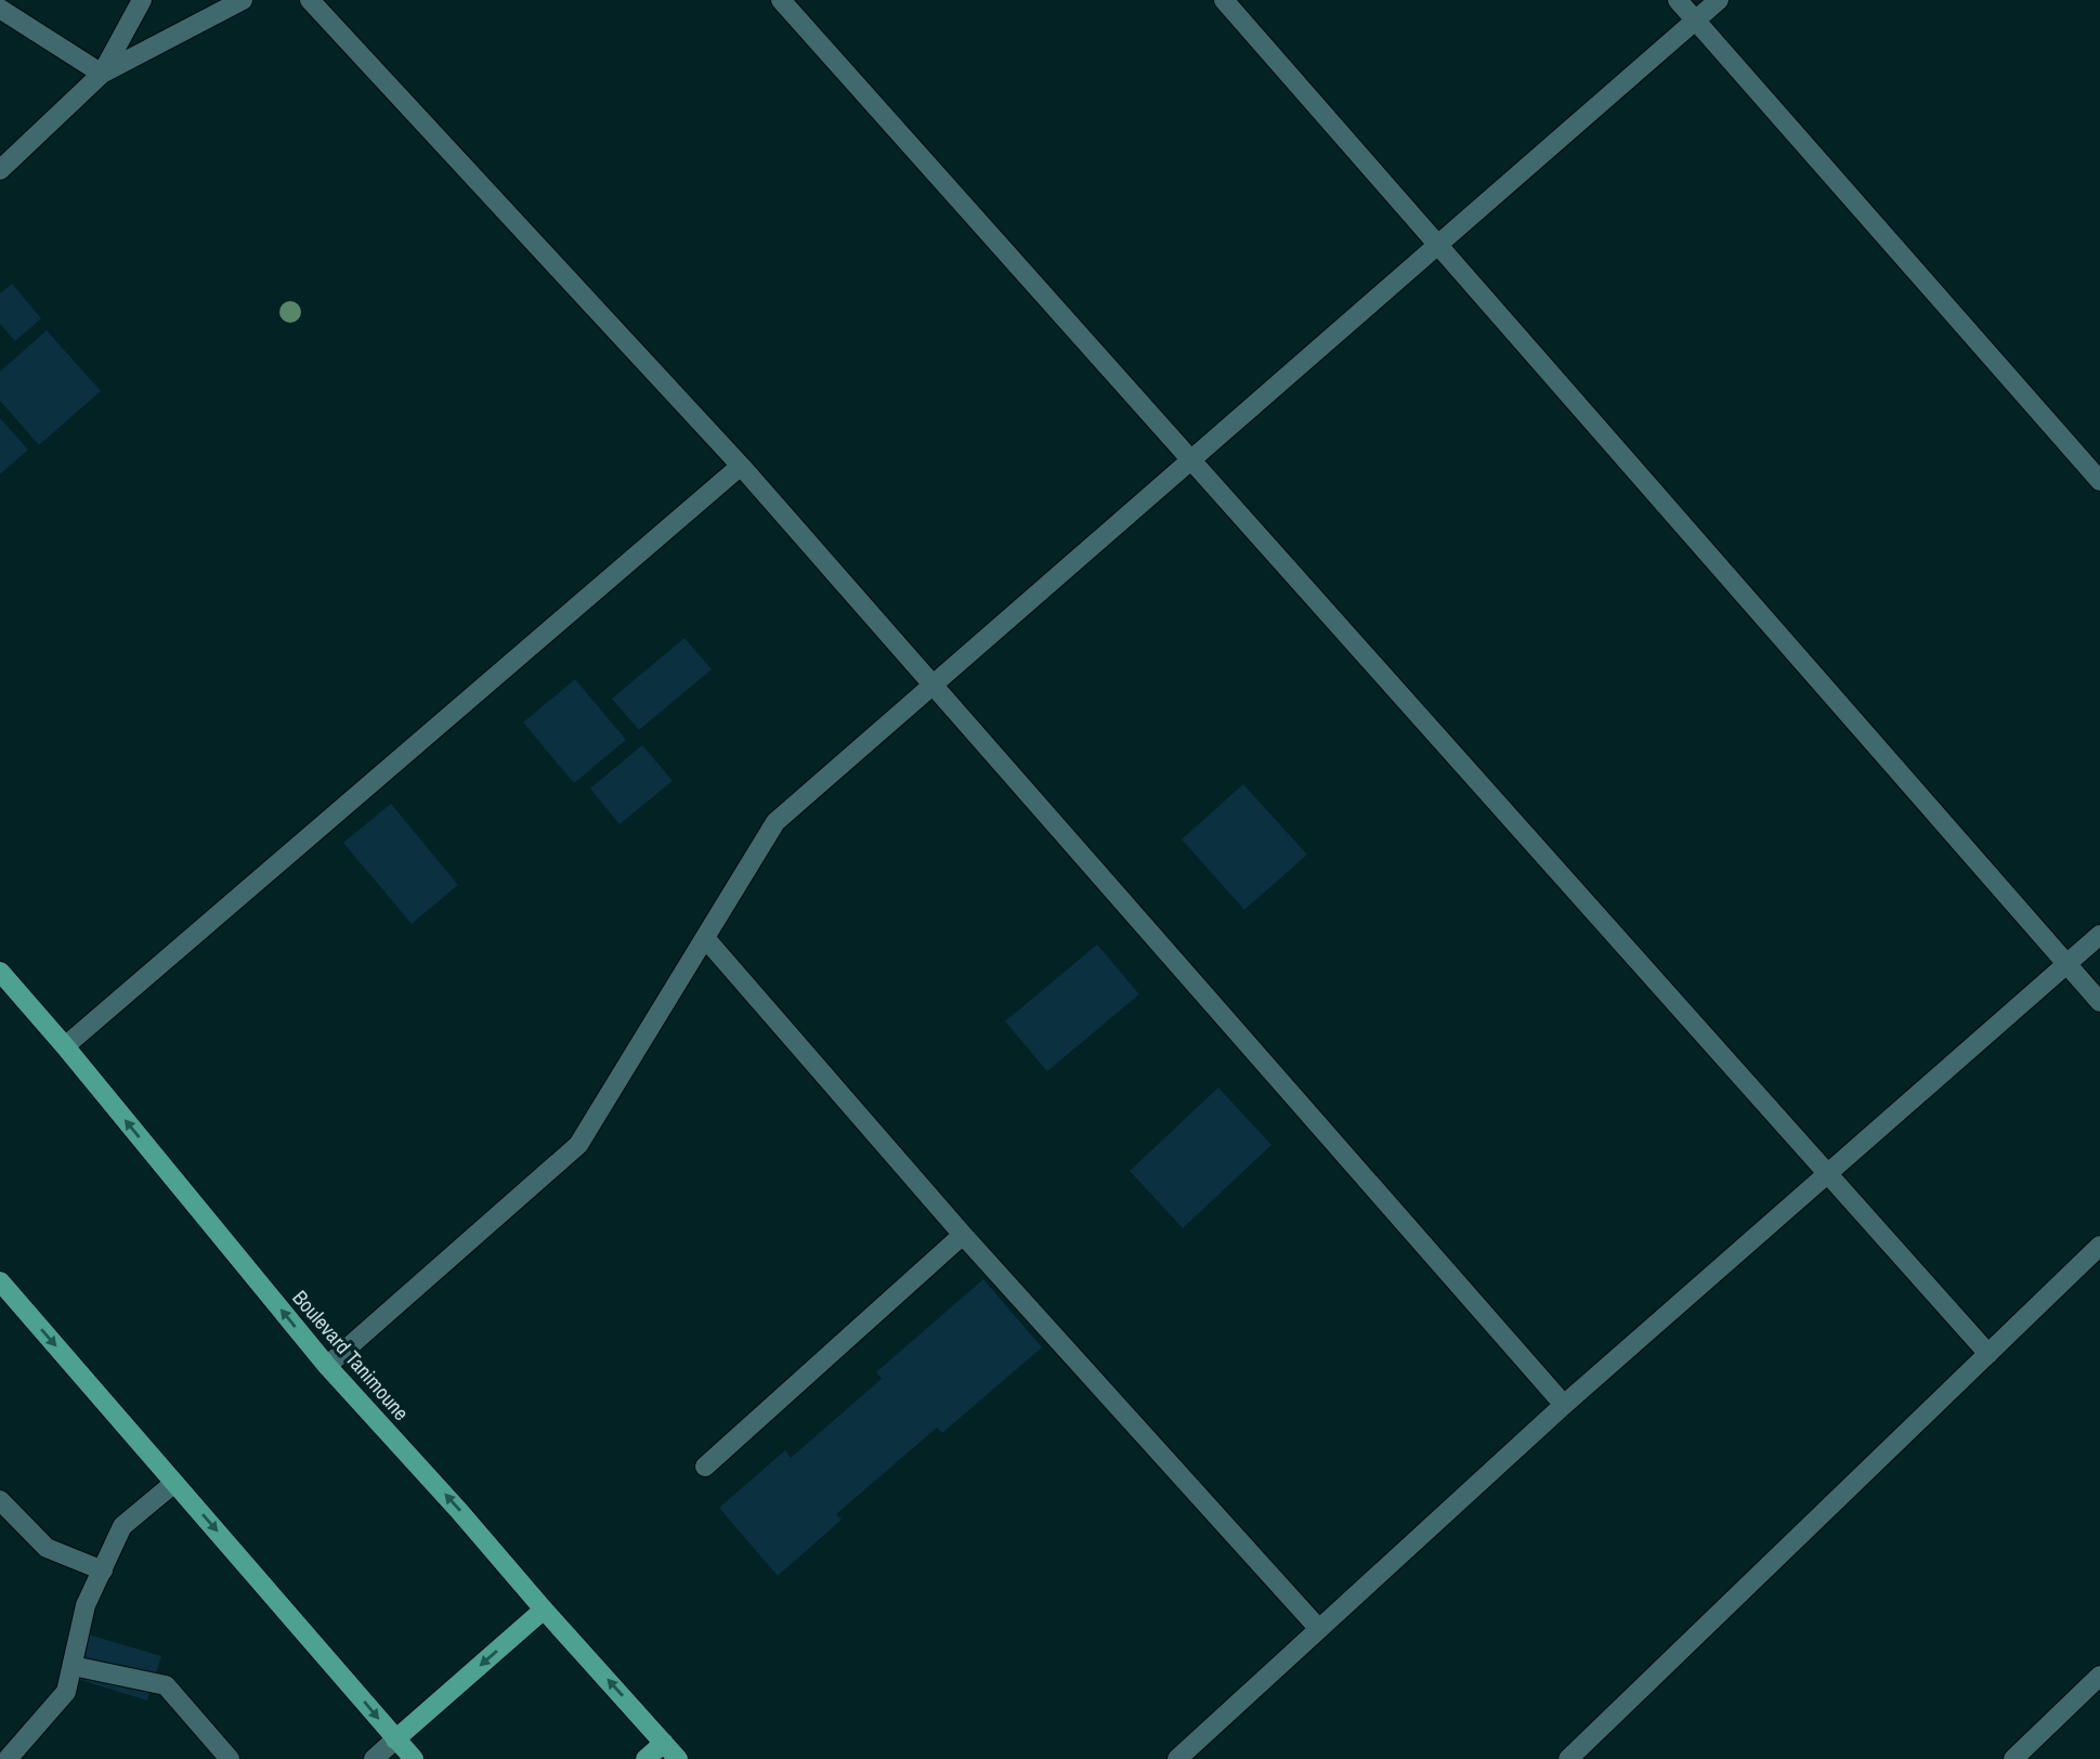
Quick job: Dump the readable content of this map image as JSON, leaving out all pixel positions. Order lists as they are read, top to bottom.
{
  "streets": {
    "main road": ["Boulevard Tanimoune"]
  },
  "one_way": ["Boulevard Tanimoune"]
}
